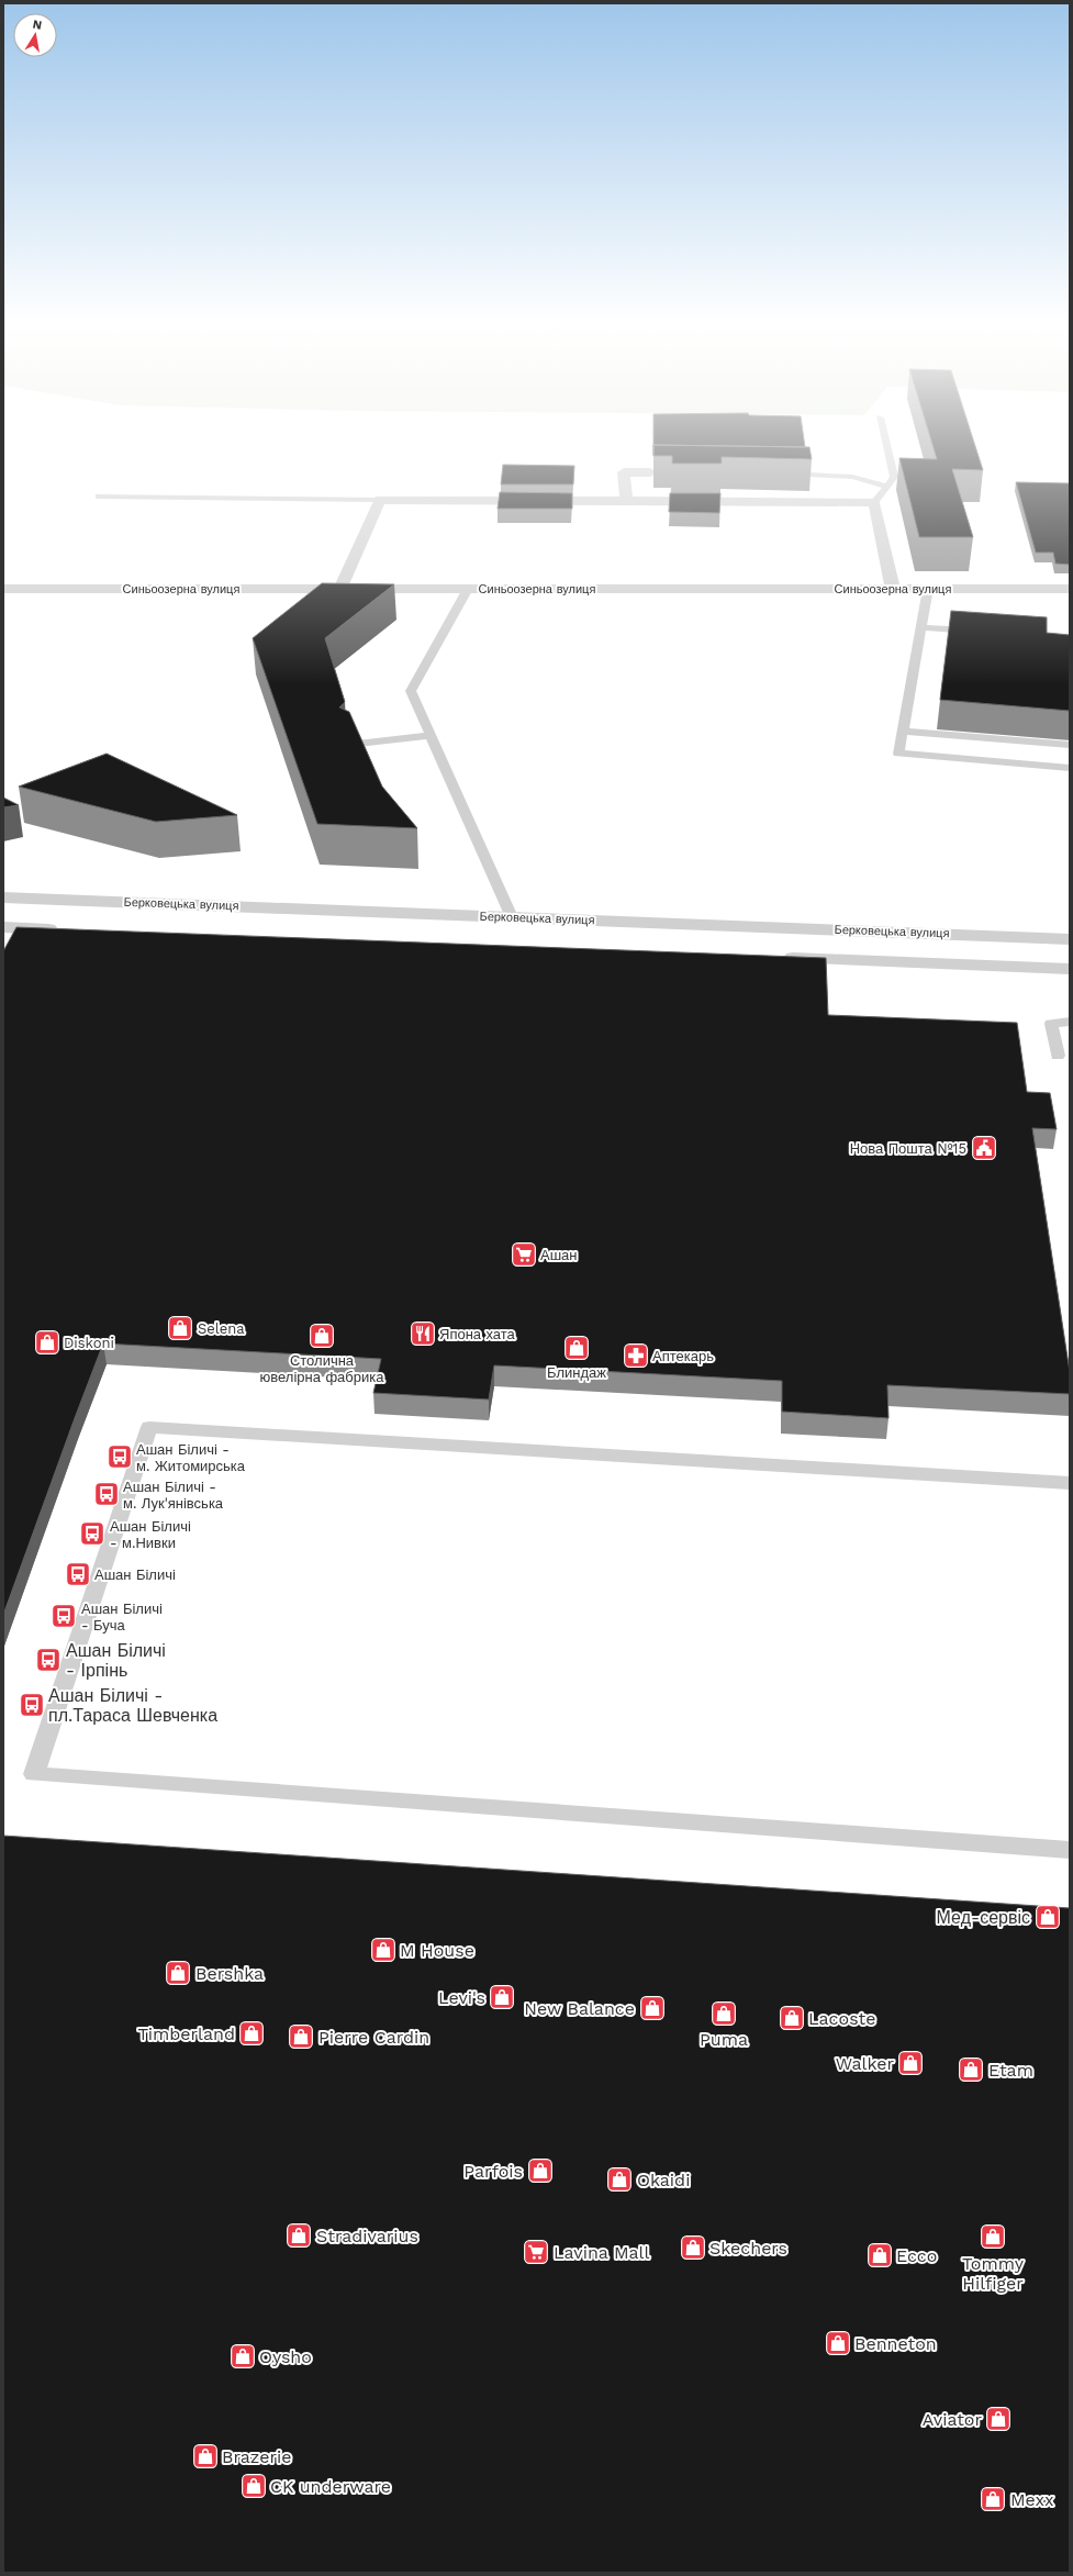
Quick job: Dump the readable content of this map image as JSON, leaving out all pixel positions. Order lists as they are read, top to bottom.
{
  "streets": {
    "street": ["Синьоозерна вулиця", "Берковецька вулиця"]
  },
  "places": {
    "public building": ["Нова Пошта №15"],
    "supermarket": ["Ашан", "Lavina Mall"],
    "shop": [
      "Selena",
      "Столична ювелірна фабрика",
      "Diskoni",
      "Блиндаж",
      "Мед-сервіс",
      "M House",
      "Bershka",
      "Levi's",
      "New Balance",
      "Puma",
      "Lacoste",
      "Timberland",
      "Pierre Cardin",
      "Walker",
      "Etam",
      "Parfois",
      "Okaidi",
      "Stradivarius",
      "Tommy Hilfiger",
      "Skechers",
      "Ecco",
      "Benneton",
      "Oysho",
      "Aviator",
      "Brazerie",
      "CK underware",
      "Mexx"
    ],
    "restaurant": ["Япона хата"],
    "pharmacy": ["Аптекарь"],
    "bus stop": [
      "Ашан Біличі - м. Житомирська",
      "Ашан Біличі - м. Лук'янівська",
      "Ашан Біличі - м.Нивки",
      "Ашан Біличі",
      "Ашан Біличі - Буча",
      "Ашан Біличі - Ірпінь",
      "Ашан Біличі - пл.Тараса Шевченка"
    ]
  },
  "north": "top"
}
